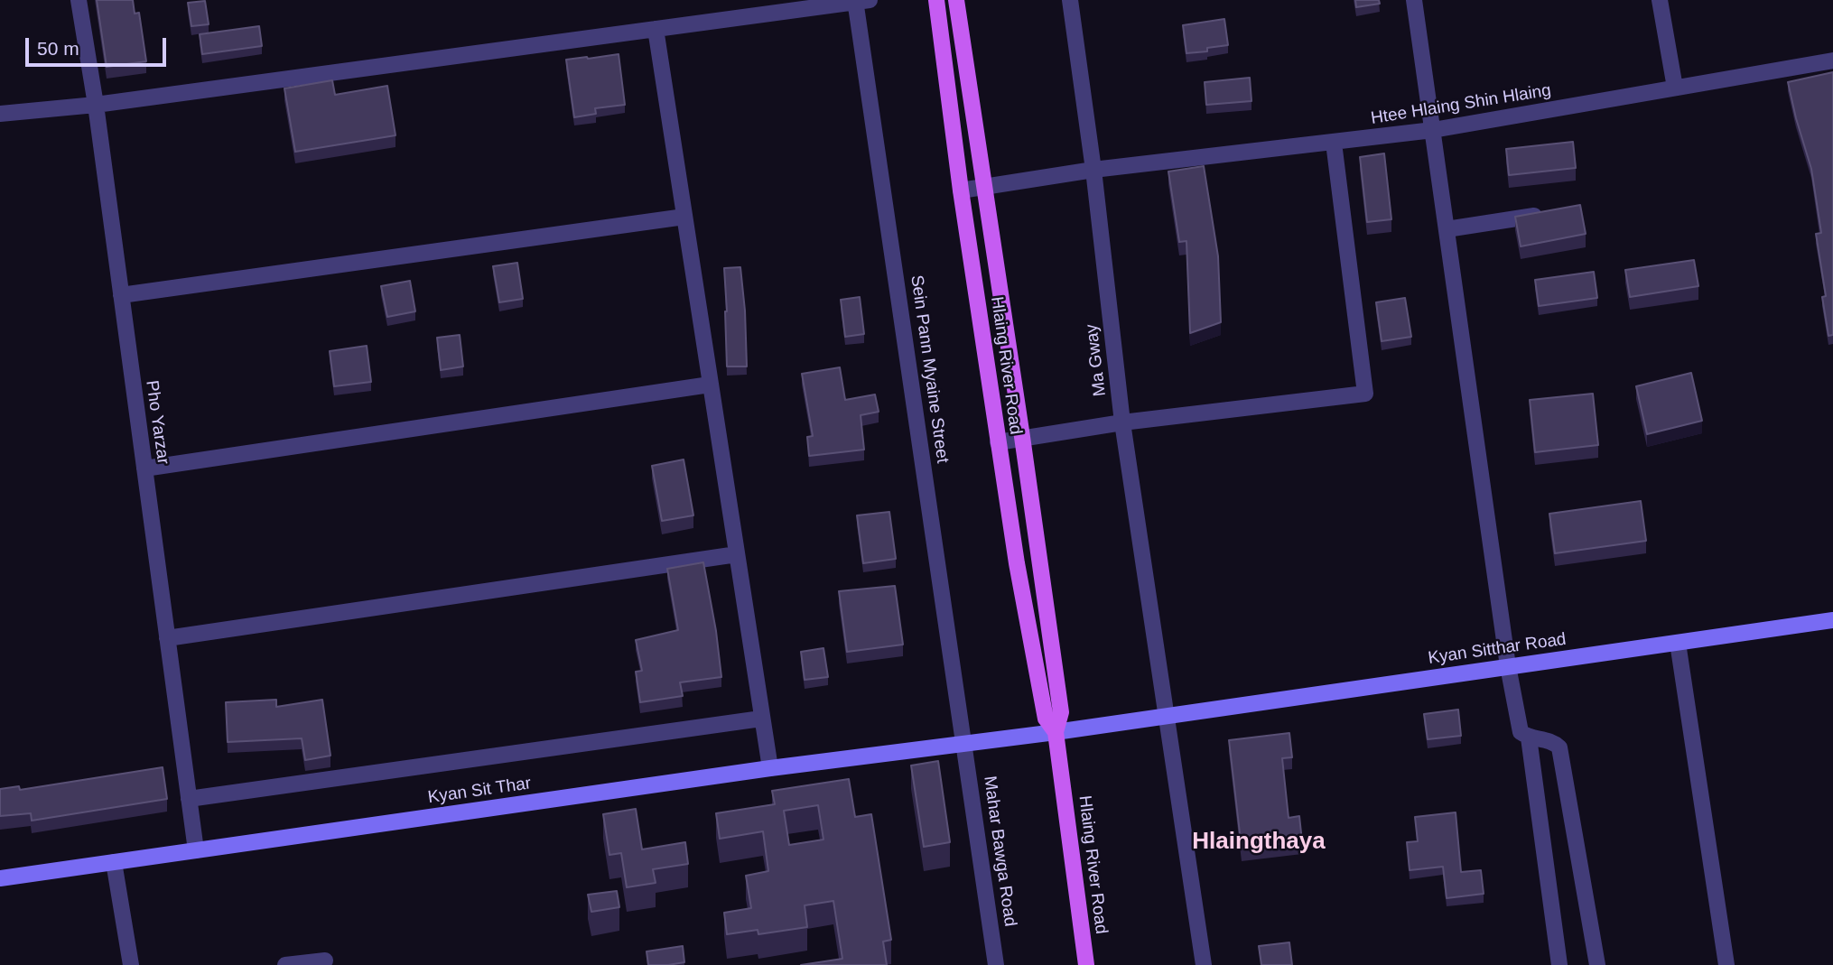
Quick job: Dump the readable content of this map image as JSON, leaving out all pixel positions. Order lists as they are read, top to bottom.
{
  "streets": {
    "main road": ["Hlaing River Road", "Kyan Sitthar Road", "Kyan Sit Thar"],
    "street": [
      "Htee Hlaing Shin Hlaing",
      "Ma Gway",
      "Sein Pann Myaine Street",
      "Pho Yarzar",
      "Mahar Bawga Road"
    ]
  },
  "crossings": [
    ["Htee Hlaing Shin Hlaing", "Ma Gway"],
    ["Htee Hlaing Shin Hlaing", "Hlaing River Road"],
    ["Ma Gway", "Kyan Sitthar Road"],
    ["Hlaing River Road", "Kyan Sitthar Road"],
    ["Hlaing River Road", "Kyan Sit Thar"],
    ["Sein Pann Myaine Street", "Kyan Sit Thar"],
    ["Sein Pann Myaine Street", "Mahar Bawga Road"],
    ["Pho Yarzar", "Kyan Sit Thar"],
    ["Kyan Sitthar Road", "Kyan Sit Thar"],
    ["Kyan Sit Thar", "Mahar Bawga Road"]
  ],
  "districts": ["Hlaingthaya"],
  "scale_bar": "50 m"
}
